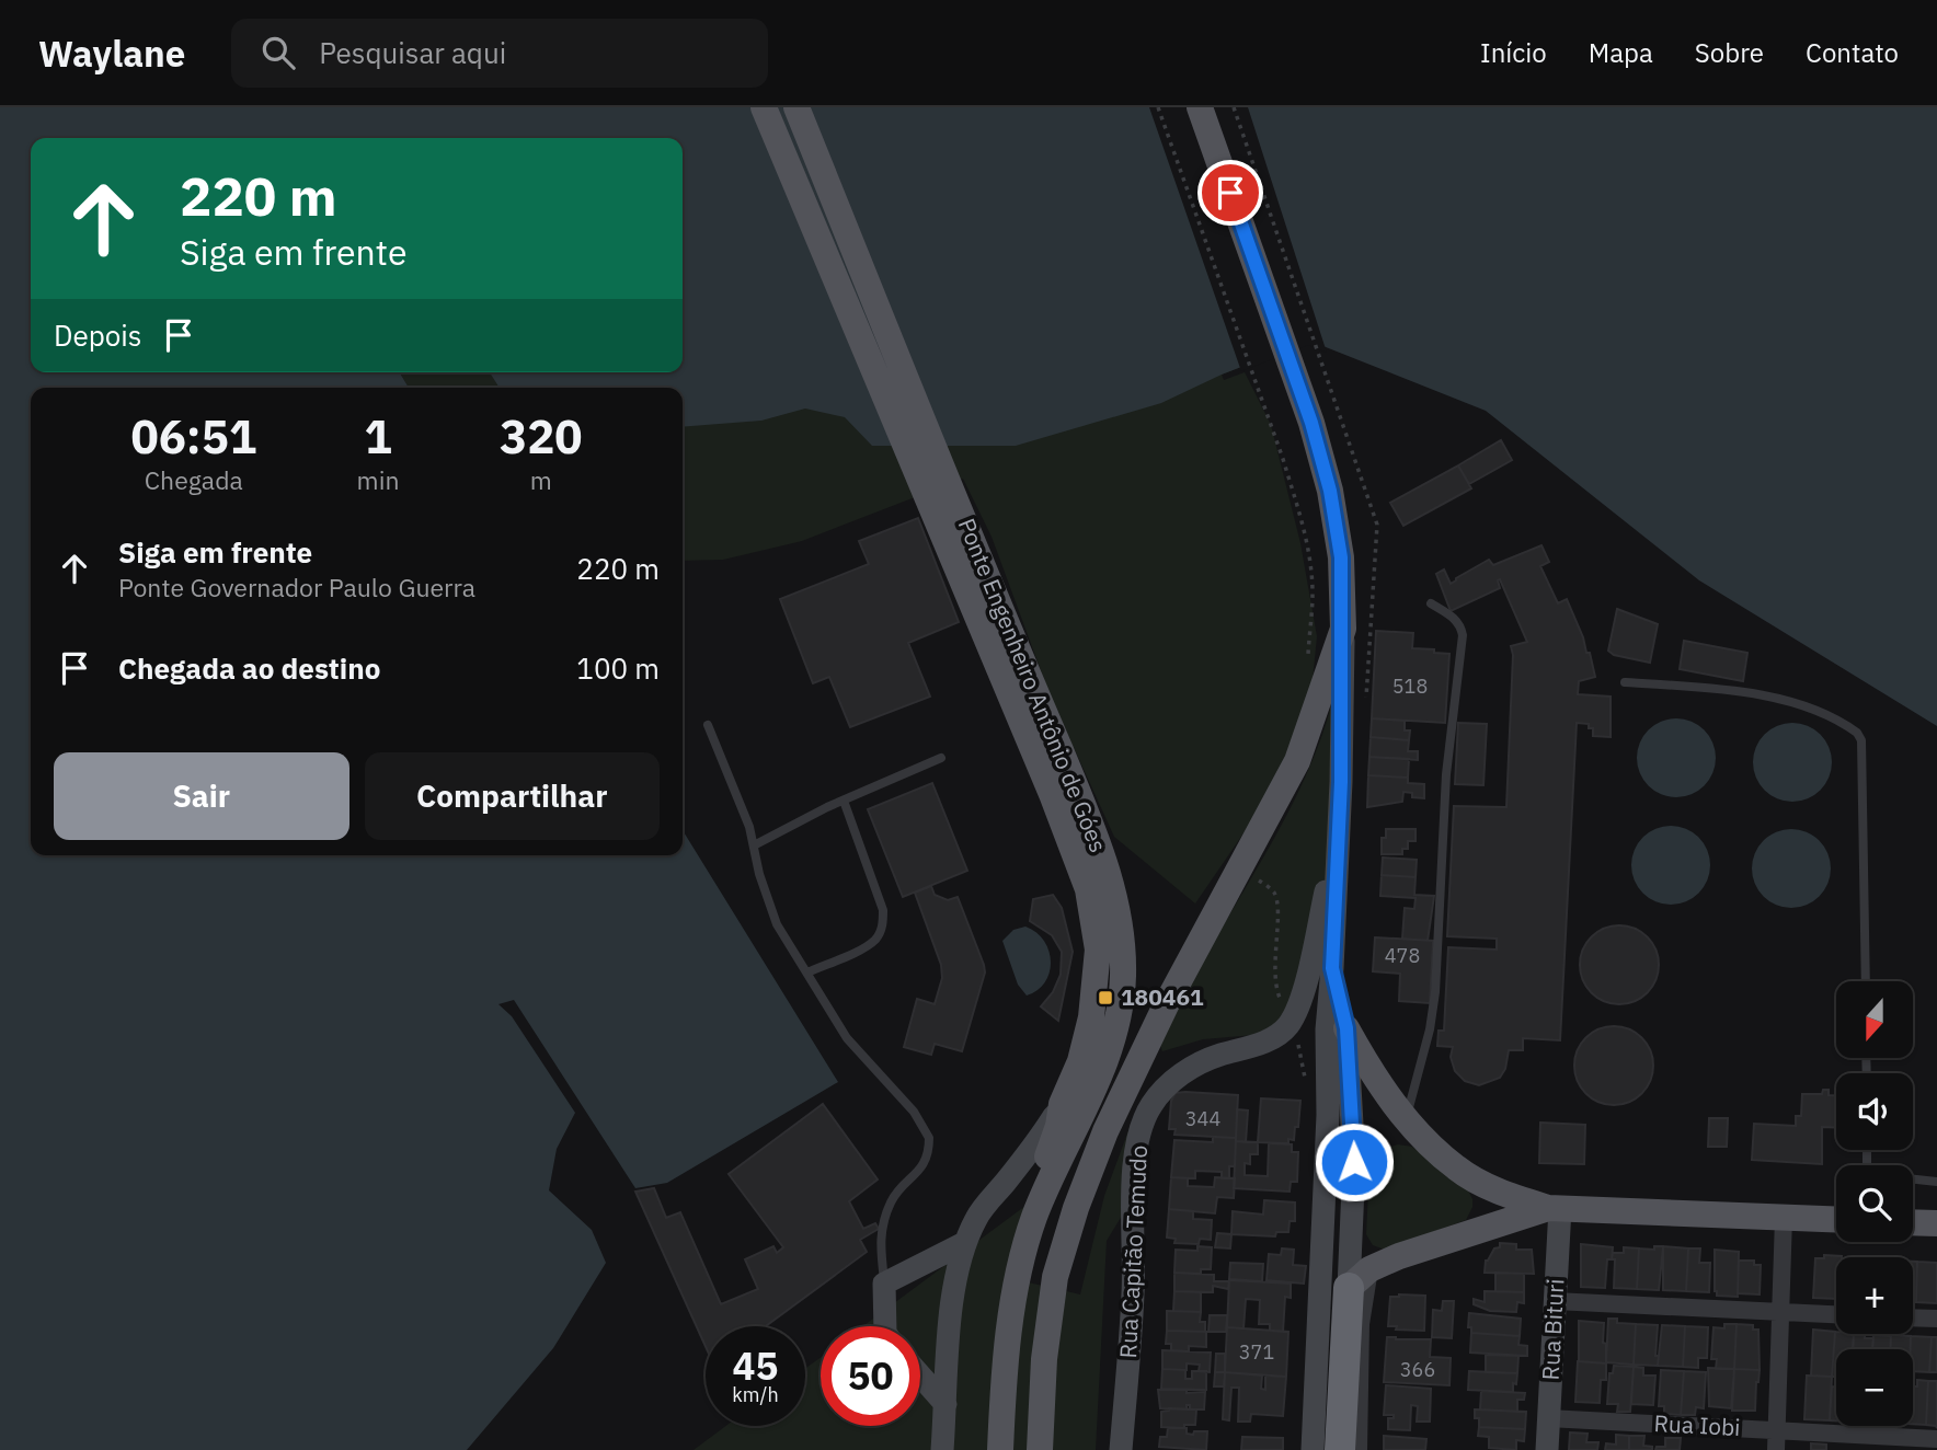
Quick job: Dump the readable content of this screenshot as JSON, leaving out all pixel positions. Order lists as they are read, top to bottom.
{
  "streets": {
    "main road": ["Ponte Engenheiro Antônio de Góes", "Rua Capitão Temudo", "Rua Bituri"],
    "street": ["Rua Iobi"]
  },
  "crossings": [
    ["Rua Bituri", "Rua Iobi"]
  ],
  "places": {
    "transit": ["180461"]
  },
  "house_numbers": [
    "518",
    "478",
    "344",
    "371",
    "366"
  ],
  "north": "bottom",
  "page": {
    "header": "Waylane",
    "search": "Pesquisar aqui",
    "nav": [
      "Início",
      "Mapa",
      "Sobre",
      "Contato"
    ],
    "turn": ["220 m", "Siga em frente"],
    "then": "Depois",
    "eta": [
      "06:51",
      "Chegada",
      "1",
      "min",
      "320",
      "m"
    ],
    "list": [
      {
        "name": "Siga em frente",
        "note": "Ponte Governador Paulo Guerra",
        "value": "220 m"
      },
      {
        "name": "Chegada ao destino",
        "value": "100 m"
      }
    ],
    "buttons": ["Sair", "Compartilhar"],
    "map_buttons": ["+", "−"],
    "speed": "45 km/h",
    "limit": "50"
  }
}
